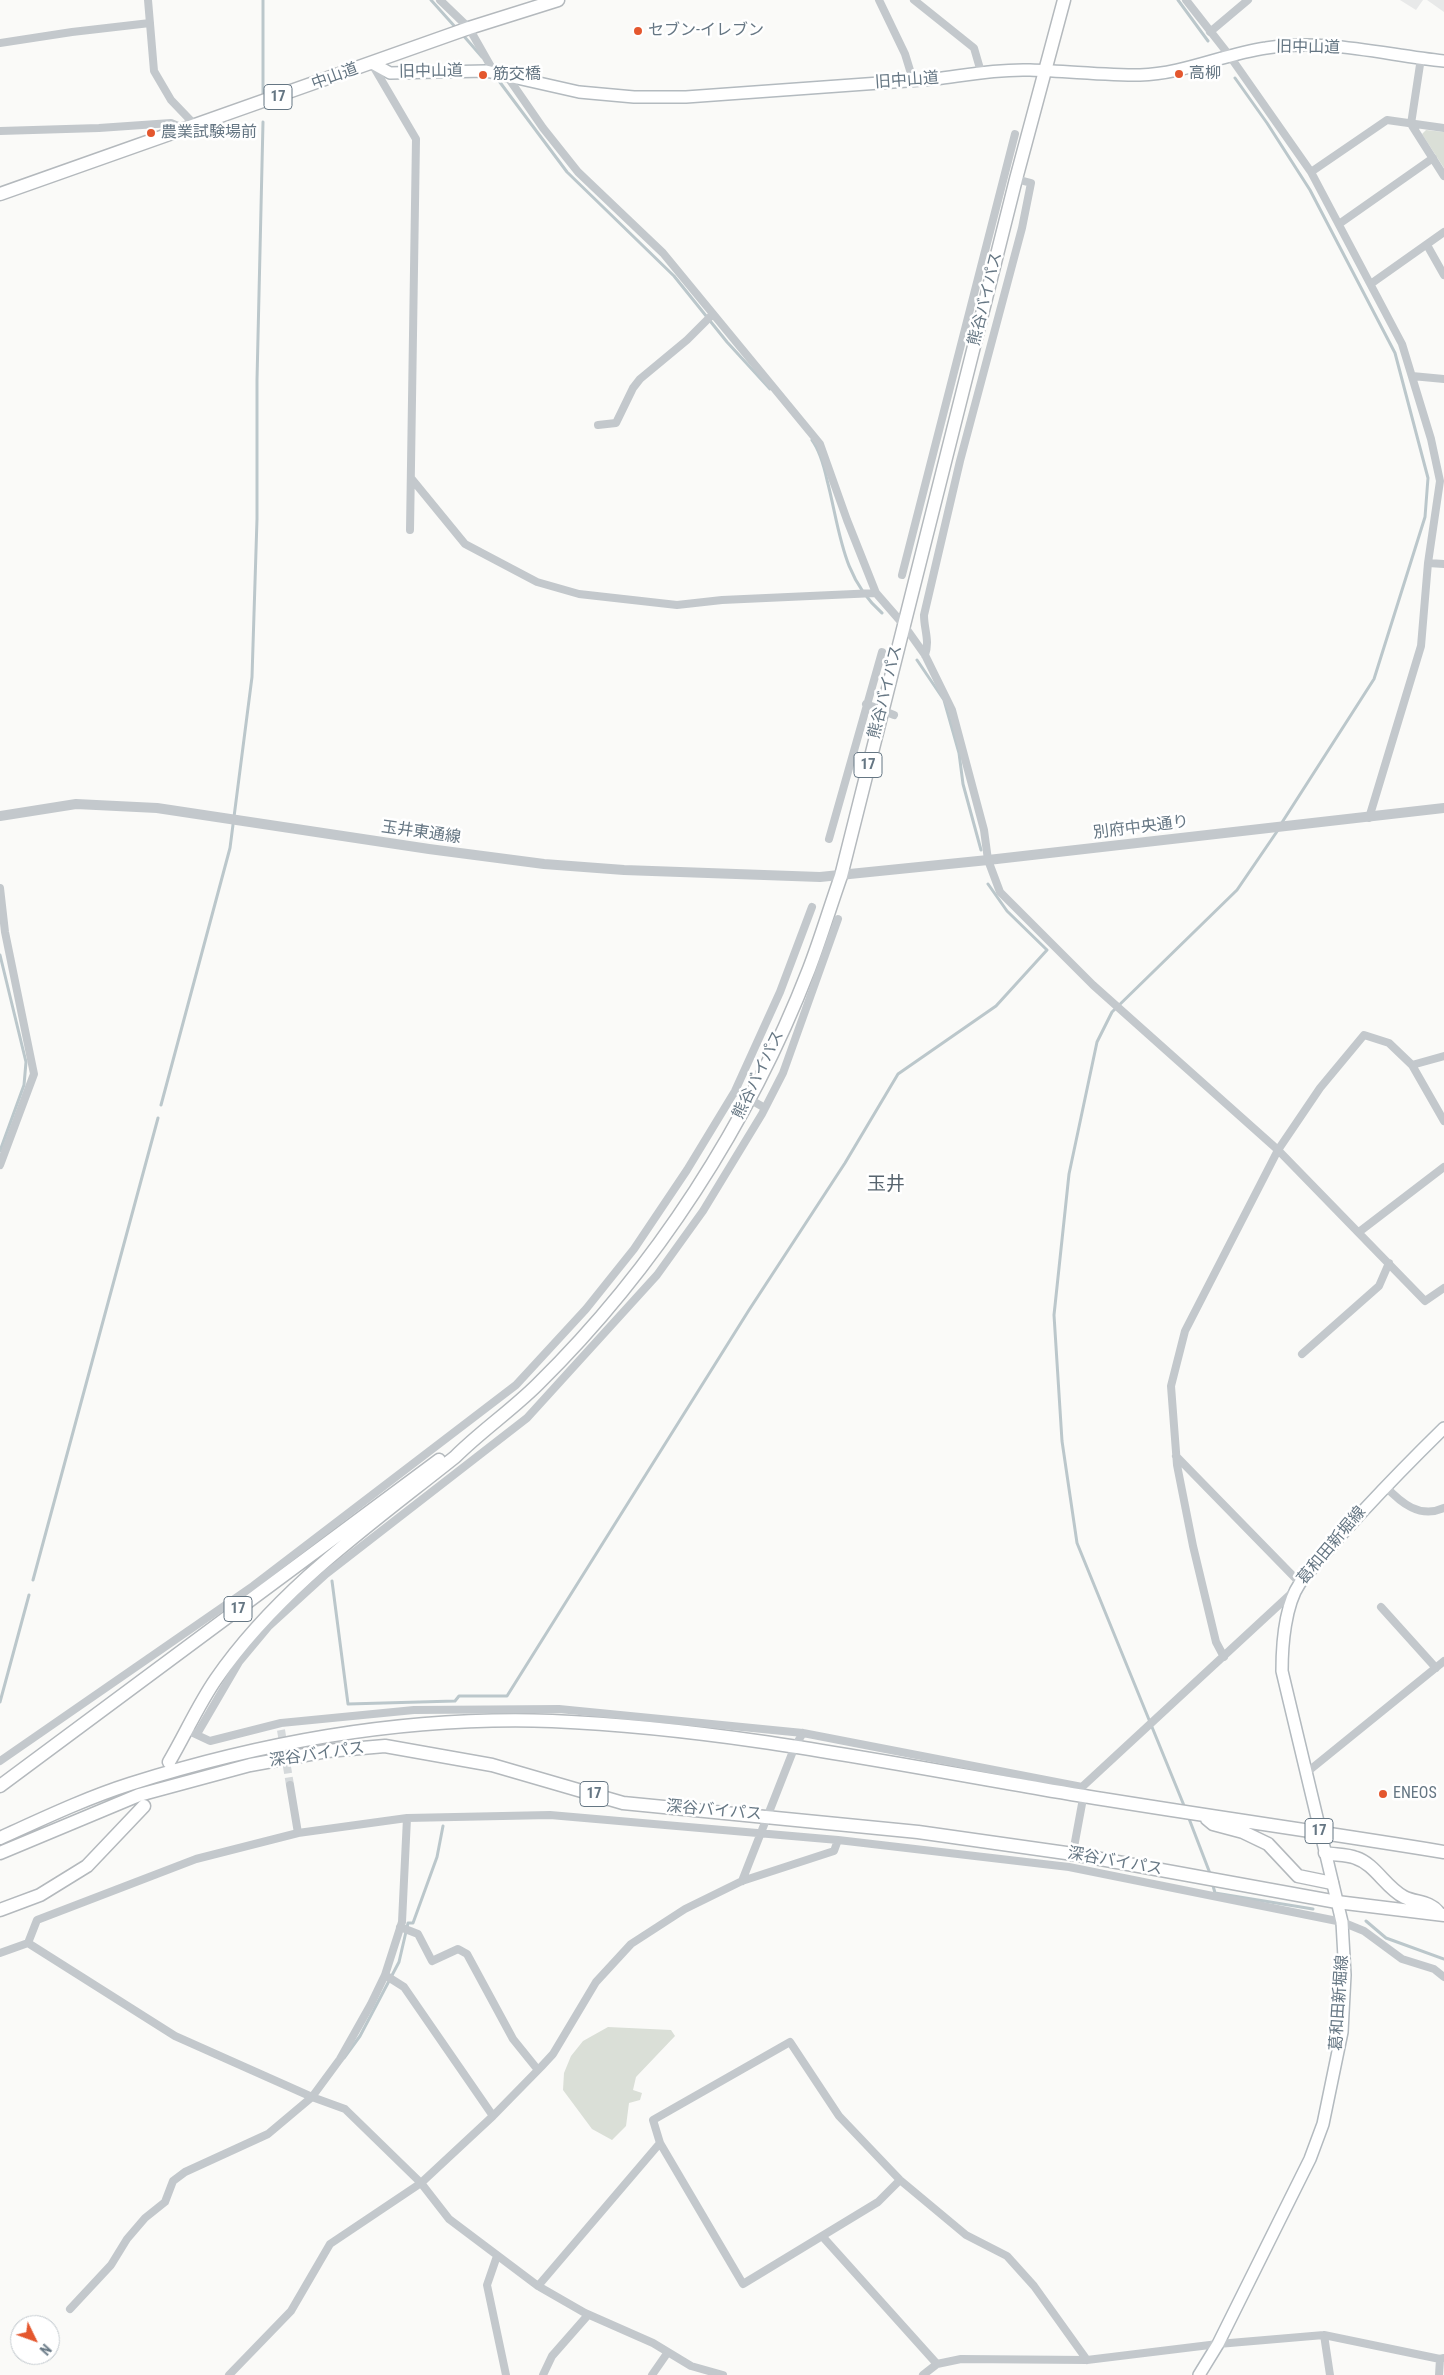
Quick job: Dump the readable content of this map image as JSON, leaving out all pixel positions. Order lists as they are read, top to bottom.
{
  "streets": {
    "highway": [
      "中山道",
      "17",
      "熊谷バイパス",
      "深谷バイパス"
    ],
    "main road": ["旧中山道", "葛和田新堀線"],
    "street": ["別府中央通り", "玉井東通線"]
  },
  "crossings": [
    ["旧中山道", "中山道"],
    ["旧中山道", "熊谷バイパス"],
    ["17", "熊谷バイパス"],
    ["熊谷バイパス", "別府中央通り"],
    ["熊谷バイパス", "玉井東通線"],
    ["別府中央通り", "玉井東通線"],
    ["葛和田新堀線", "深谷バイパス"]
  ],
  "districts": ["玉井"],
  "places": [
    "セブン-イレブン",
    "高柳",
    "筋交橋",
    "農業試験場前",
    "ENEOS"
  ],
  "north": "bottom right"
}
